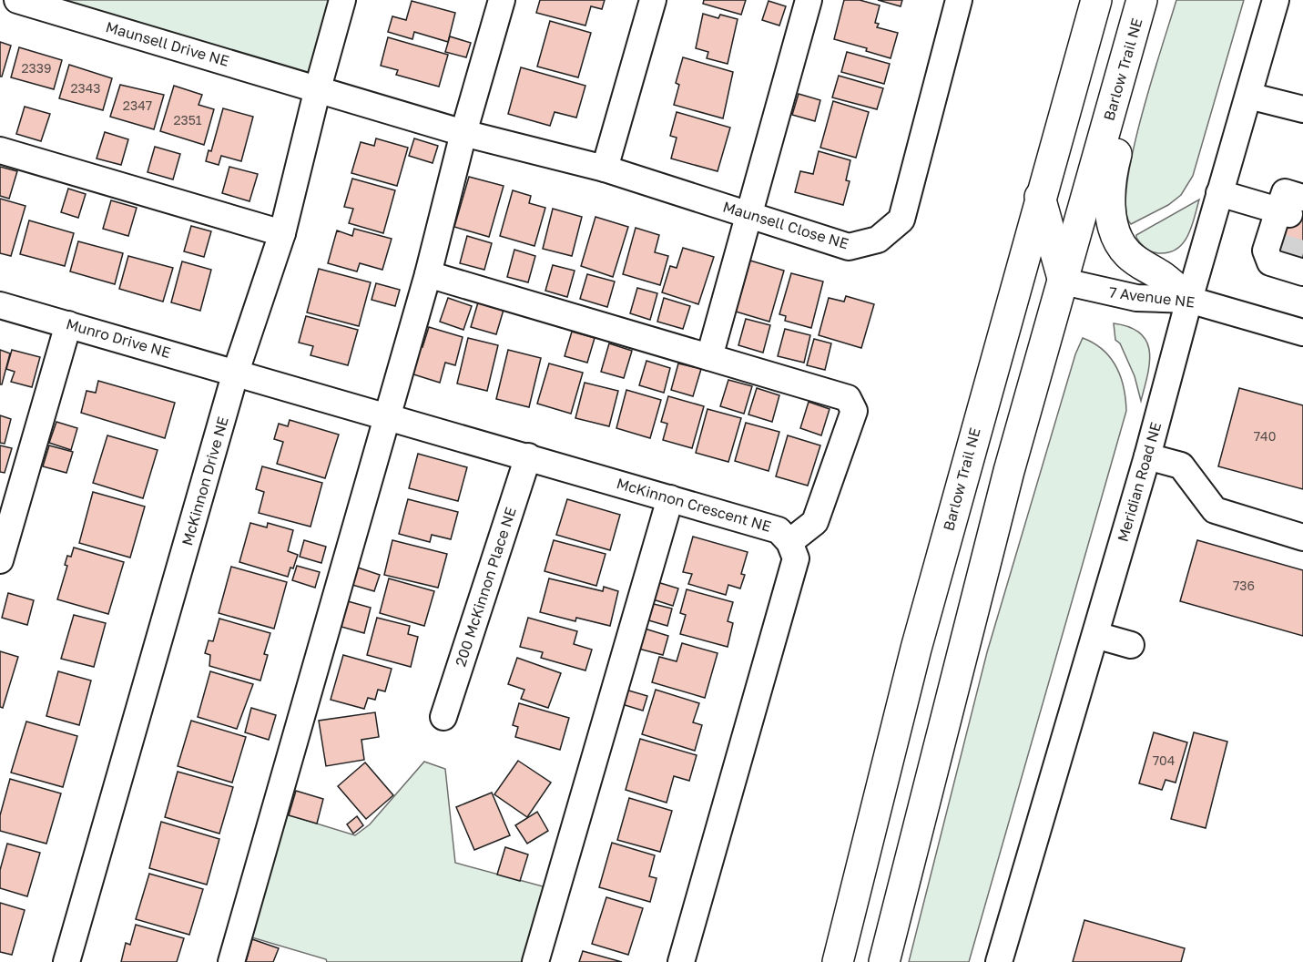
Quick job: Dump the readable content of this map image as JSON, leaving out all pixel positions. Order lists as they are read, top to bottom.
{
  "streets": {
    "main road": ["Barlow Trail NE"],
    "street": [
      "Maunsell Drive NE",
      "Maunsell Close NE",
      "7 Avenue NE",
      "Munro Drive NE",
      "McKinnon Drive NE",
      "Meridian Road NE",
      "McKinnon Crescent NE",
      "200 McKinnon Place NE"
    ]
  },
  "crossings": [
    ["Maunsell Drive NE", "Maunsell Close NE"],
    ["Maunsell Drive NE", "McKinnon Drive NE"],
    ["Barlow Trail NE", "7 Avenue NE"],
    ["Maunsell Close NE", "McKinnon Drive NE"],
    ["7 Avenue NE", "Meridian Road NE"],
    ["Munro Drive NE", "McKinnon Drive NE"],
    ["Munro Drive NE", "McKinnon Crescent NE"],
    ["McKinnon Drive NE", "McKinnon Crescent NE"],
    ["McKinnon Crescent NE", "200 McKinnon Place NE"]
  ],
  "house_numbers": [
    "2339",
    "2343",
    "2347",
    "2351",
    "740",
    "736",
    "704"
  ]
}
